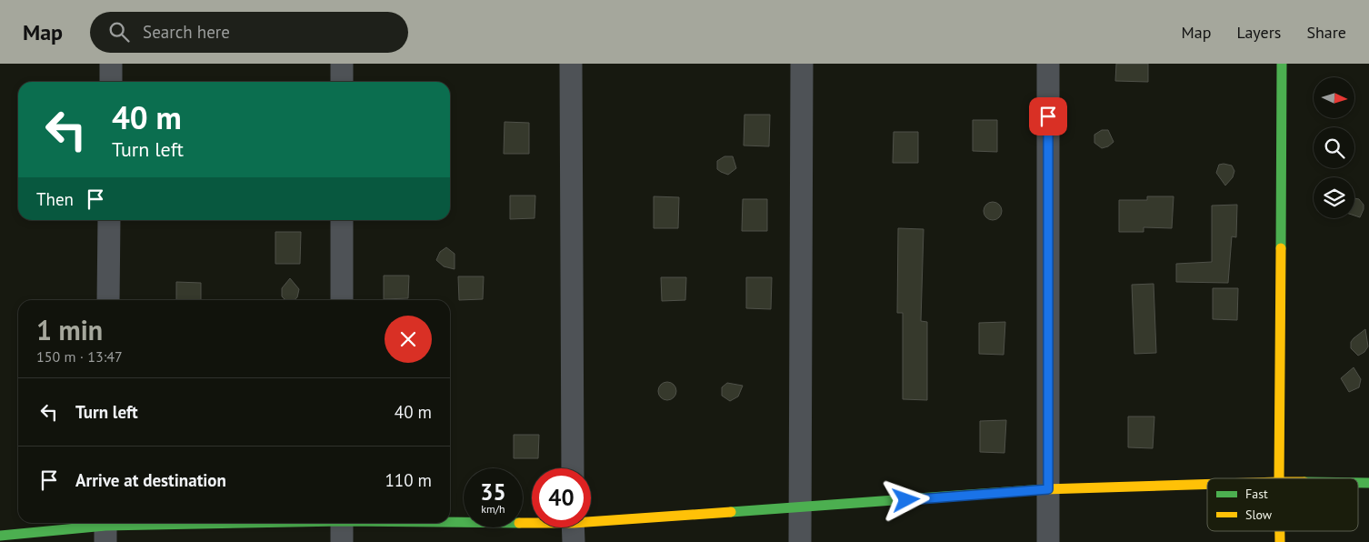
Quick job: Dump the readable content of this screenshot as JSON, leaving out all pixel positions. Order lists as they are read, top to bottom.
{
  "legend": ["Fast", "Slow"],
  "north": "right",
  "page": {
    "header": "Map",
    "search": "Search here",
    "nav": ["Map", "Layers", "Share"],
    "turn": ["40 m", "Turn left"],
    "then": "Then",
    "heading": ["1 min", "150 m · 13:47"],
    "list": [
      {
        "name": "Turn left",
        "value": "40 m"
      },
      {
        "name": "Arrive at destination",
        "value": "110 m"
      }
    ],
    "speed": "35 km/h",
    "limit": "40"
  }
}
